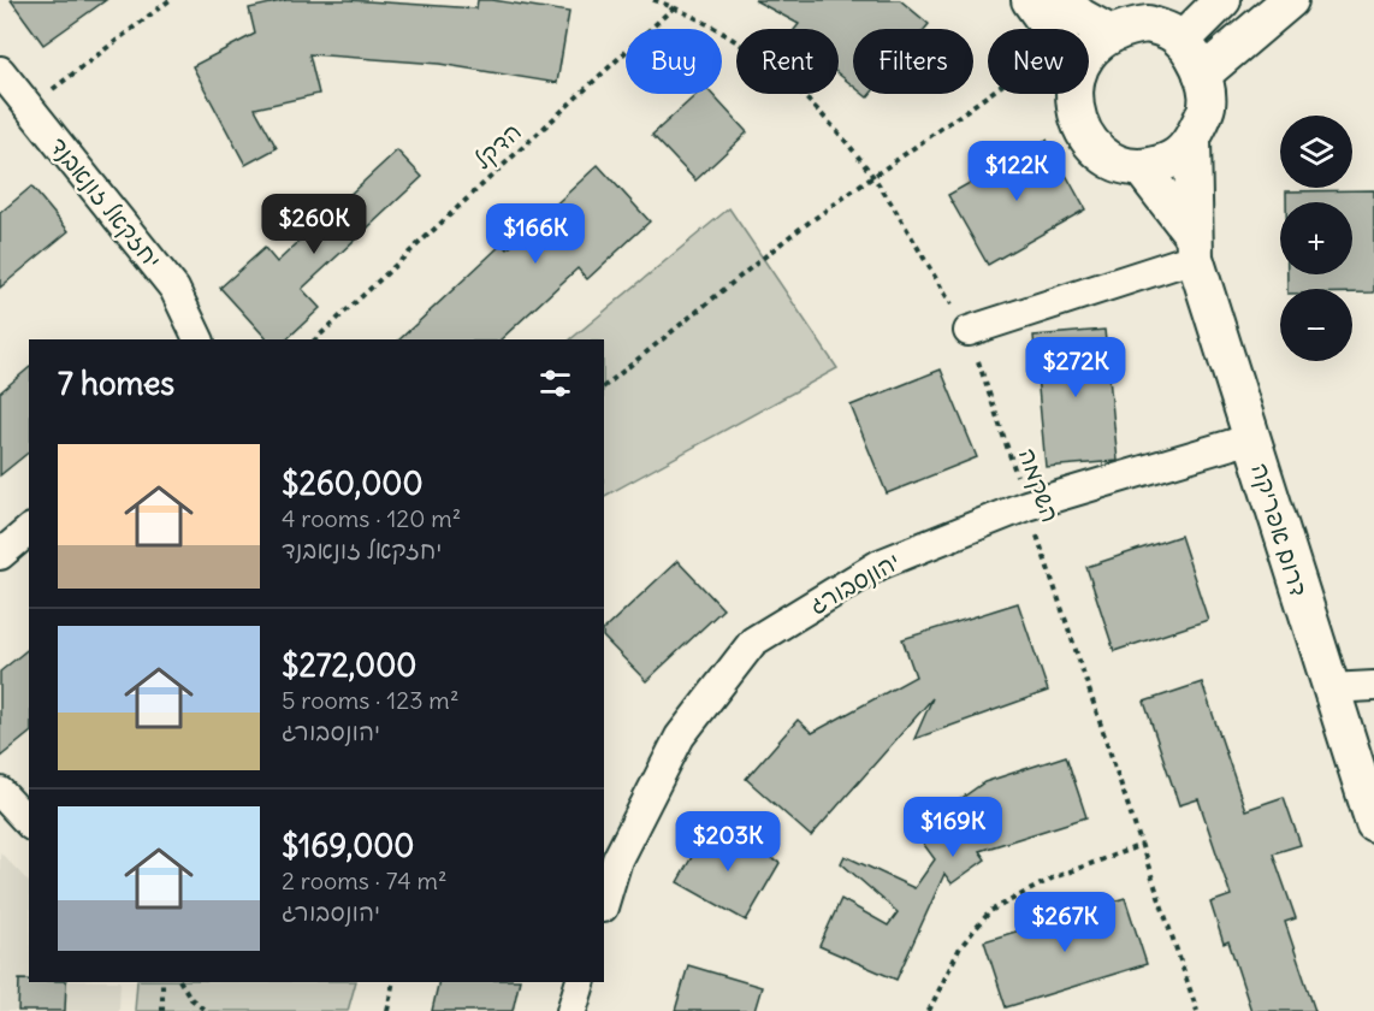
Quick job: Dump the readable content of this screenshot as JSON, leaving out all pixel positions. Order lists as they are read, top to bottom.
{
  "streets": {
    "street": ["יחזקאל זונאבנד", "דרום אפריקה", "יהונסבורג"],
    "path": ["הדקל", "השקמה"]
  },
  "crossings": [
    ["הדקל", "השקמה"],
    ["השקמה", "יהונסבורג"],
    ["דרום אפריקה", "יהונסבורג"]
  ],
  "page": {
    "chip": [
      "Buy",
      "Rent",
      "Filters",
      "New"
    ],
    "map_buttons": ["+", "−"],
    "price": [
      "$122K",
      "$260K",
      "$166K",
      "$272K",
      "$169K",
      "$203K",
      "$267K"
    ],
    "heading": "7 homes",
    "list": [
      {
        "name": "$260,000",
        "note": "4 rooms · 120 m² · יחזקאל זונאבנד"
      },
      {
        "name": "$272,000",
        "note": "5 rooms · 123 m² · יהונסבורג"
      },
      {
        "name": "$169,000",
        "note": "2 rooms · 74 m² · יהונסבורג"
      }
    ]
  }
}
